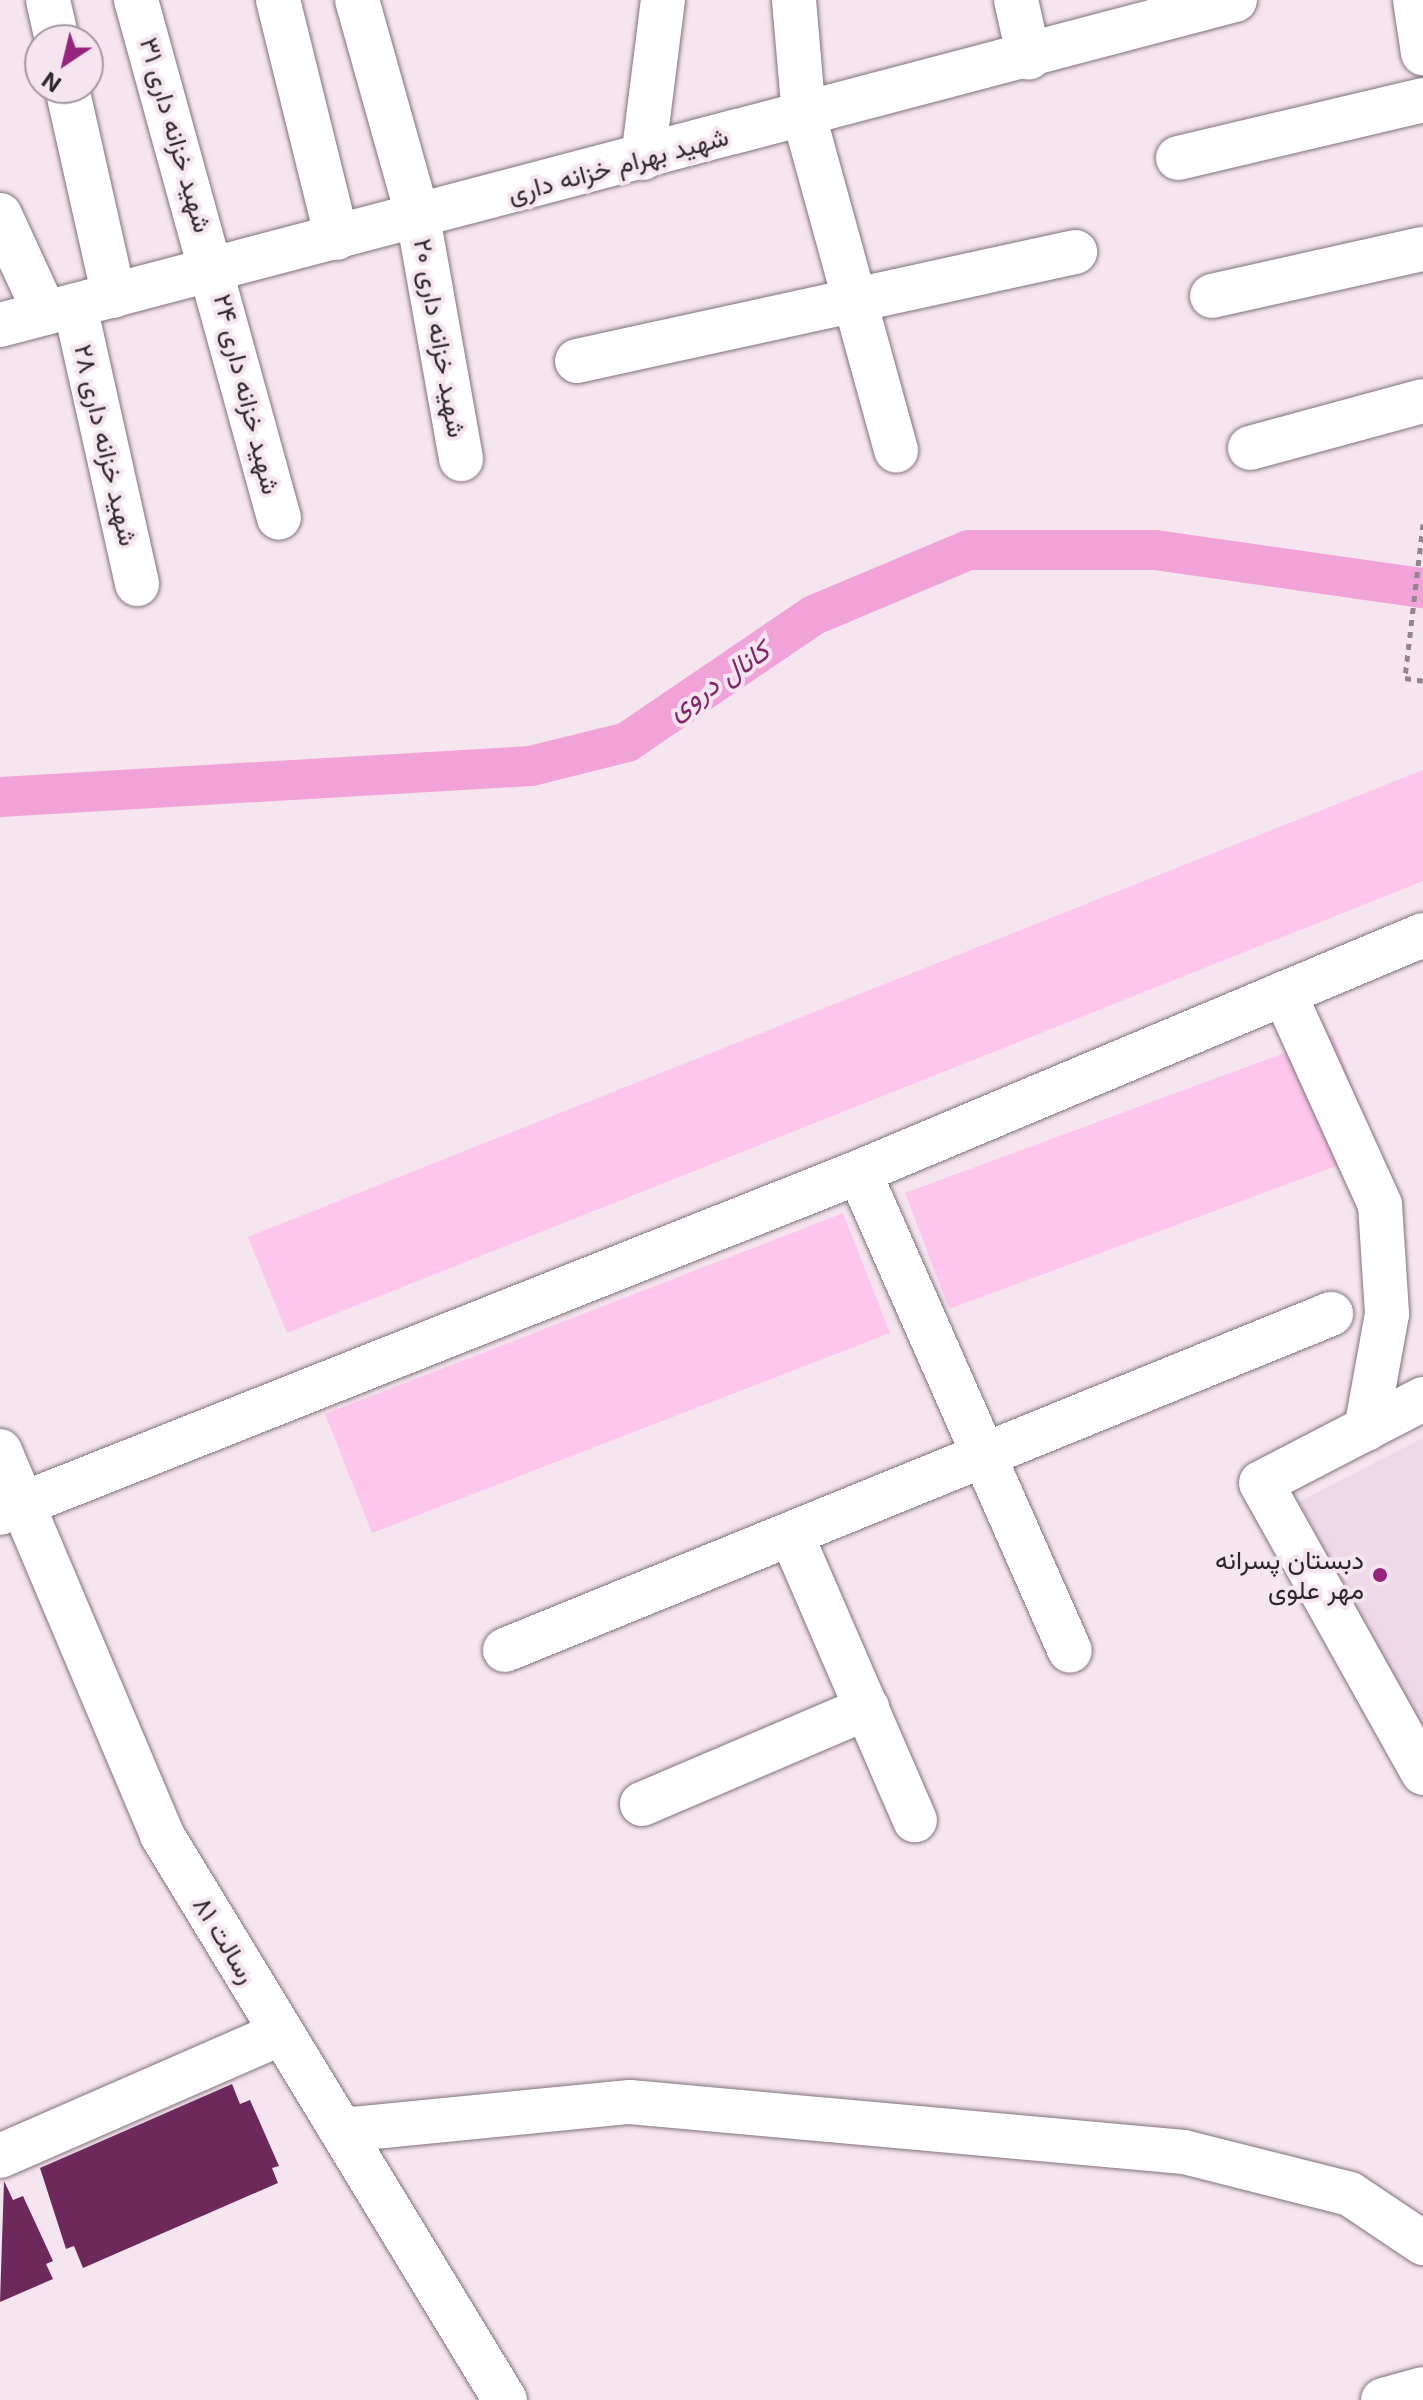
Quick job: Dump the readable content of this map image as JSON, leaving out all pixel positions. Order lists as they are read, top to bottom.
{
  "streets": {
    "street": [
      "شهید خزانه داری ۳۱",
      "شهید بهرام خزانه داری",
      "شهید خزانه داری ۲۰",
      "شهید خزانه داری ۲۴",
      "شهید خزانه داری ۲۸",
      "رسالت ۸۱"
    ]
  },
  "crossings": [
    ["شهید خزانه داری ۳۱", "شهید بهرام خزانه داری"],
    ["شهید خزانه داری ۳۱", "شهید خزانه داری ۲۴"],
    ["شهید بهرام خزانه داری", "شهید خزانه داری ۲۰"],
    ["شهید بهرام خزانه داری", "شهید خزانه داری ۲۴"],
    ["شهید بهرام خزانه داری", "شهید خزانه داری ۲۸"]
  ],
  "water": ["کانال دروی"],
  "places": ["دبستان پسرانه مهر علوی"],
  "north": "bottom left"
}
